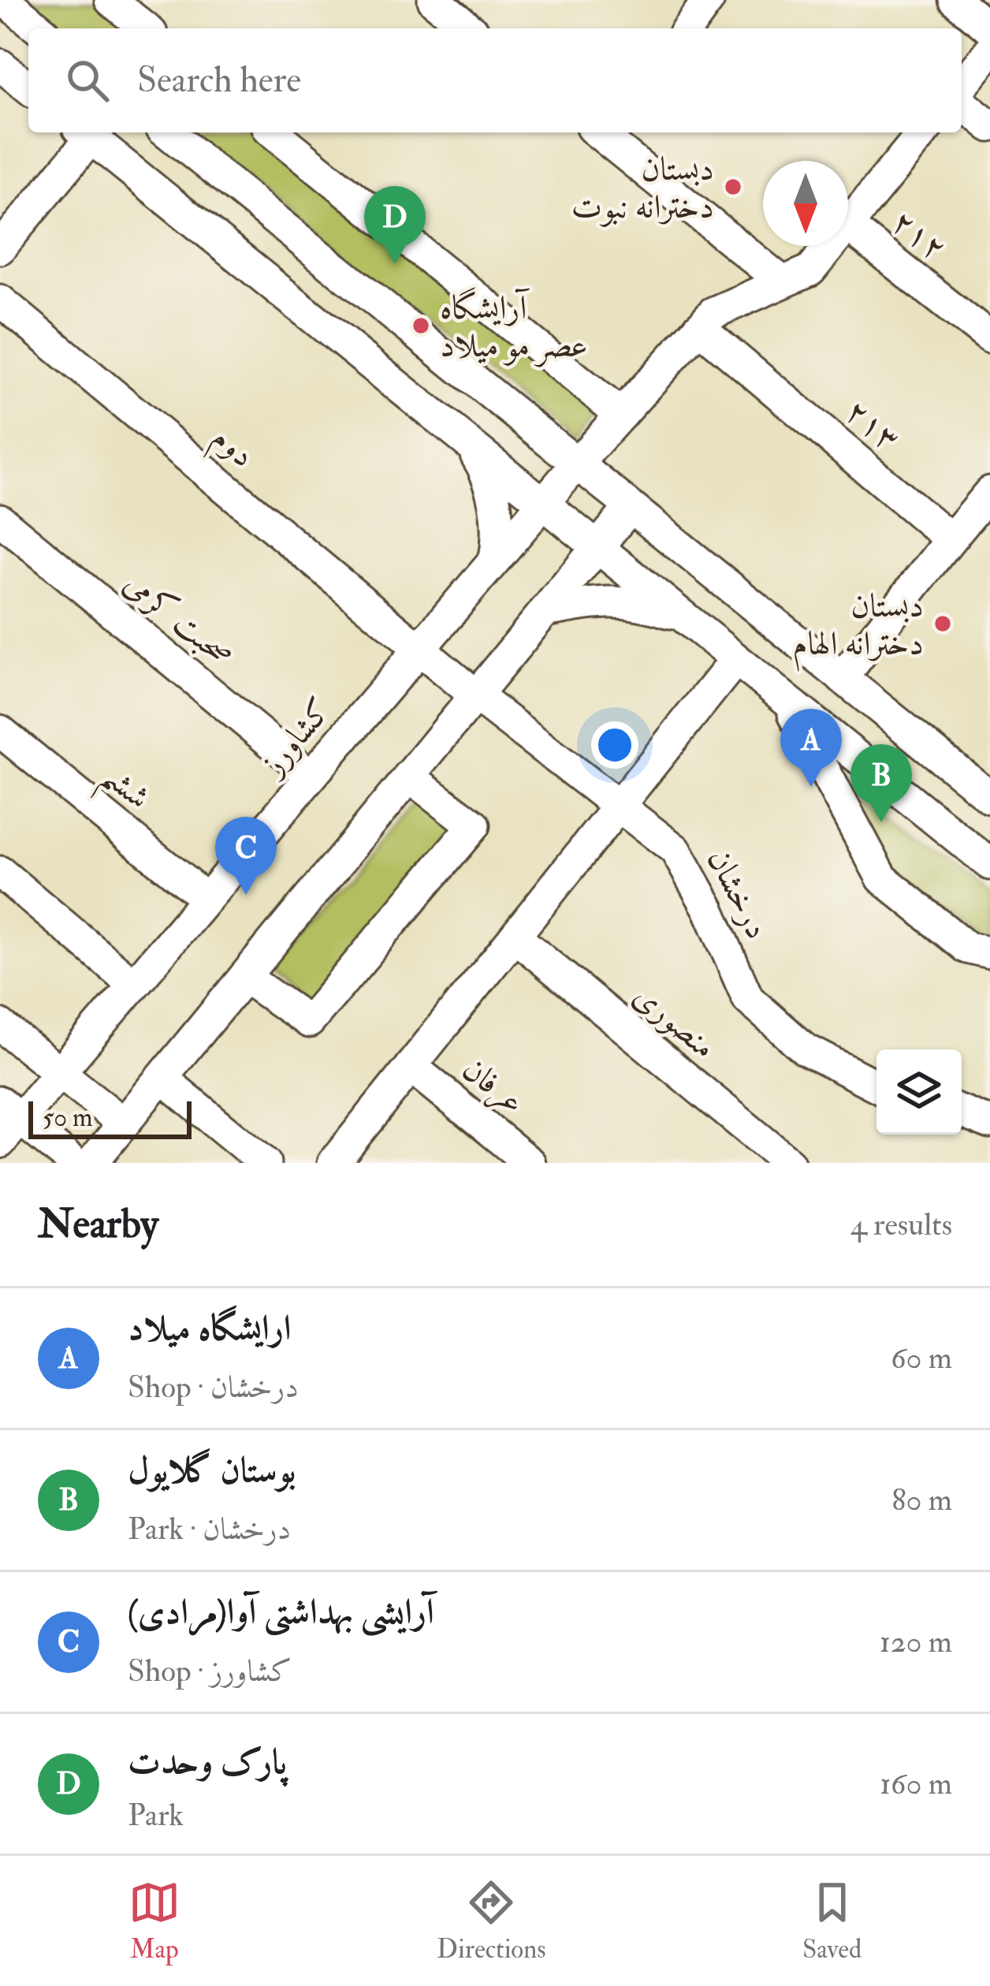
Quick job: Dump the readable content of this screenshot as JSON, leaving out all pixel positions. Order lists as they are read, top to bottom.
{
  "streets": {
    "street": [
      "۲۱۲",
      "۲۱۳",
      "دوم",
      "صحبت کرمی",
      "کشاورز",
      "ششم",
      "درخشان",
      "منصوری",
      "عرفان"
    ]
  },
  "crossings": [
    ["۲۱۳", "کشاورز"],
    ["دوم", "کشاورز"],
    ["دوم", "درخشان"],
    ["صحبت کرمی", "کشاورز"],
    ["کشاورز", "ششم"]
  ],
  "places": ["دبستان دخترانه نبوت", "آرایشگاه عصر مو میلاد", "دبستان دخترانه الهام"],
  "scale_bar": "50 m",
  "north": "bottom",
  "page": {
    "search": "Search here",
    "pins": [
      "D",
      "A",
      "B",
      "C"
    ],
    "scale": "50 m",
    "heading": ["Nearby", "4 results"],
    "list": [
      {
        "mark": "A",
        "name": "ارایشگاه میلاد",
        "note": "Shop · درخشان",
        "value": "60 m"
      },
      {
        "mark": "B",
        "name": "بوستان گلایول",
        "note": "Park · درخشان",
        "value": "80 m"
      },
      {
        "mark": "C",
        "name": "آرایشی بهداشتی آوا(مرادی)",
        "note": "Shop · کشاورز",
        "value": "120 m"
      },
      {
        "mark": "D",
        "name": "پارک وحدت",
        "note": "Park",
        "value": "160 m"
      }
    ],
    "nav": ["Map", "Directions", "Saved"]
  }
}
